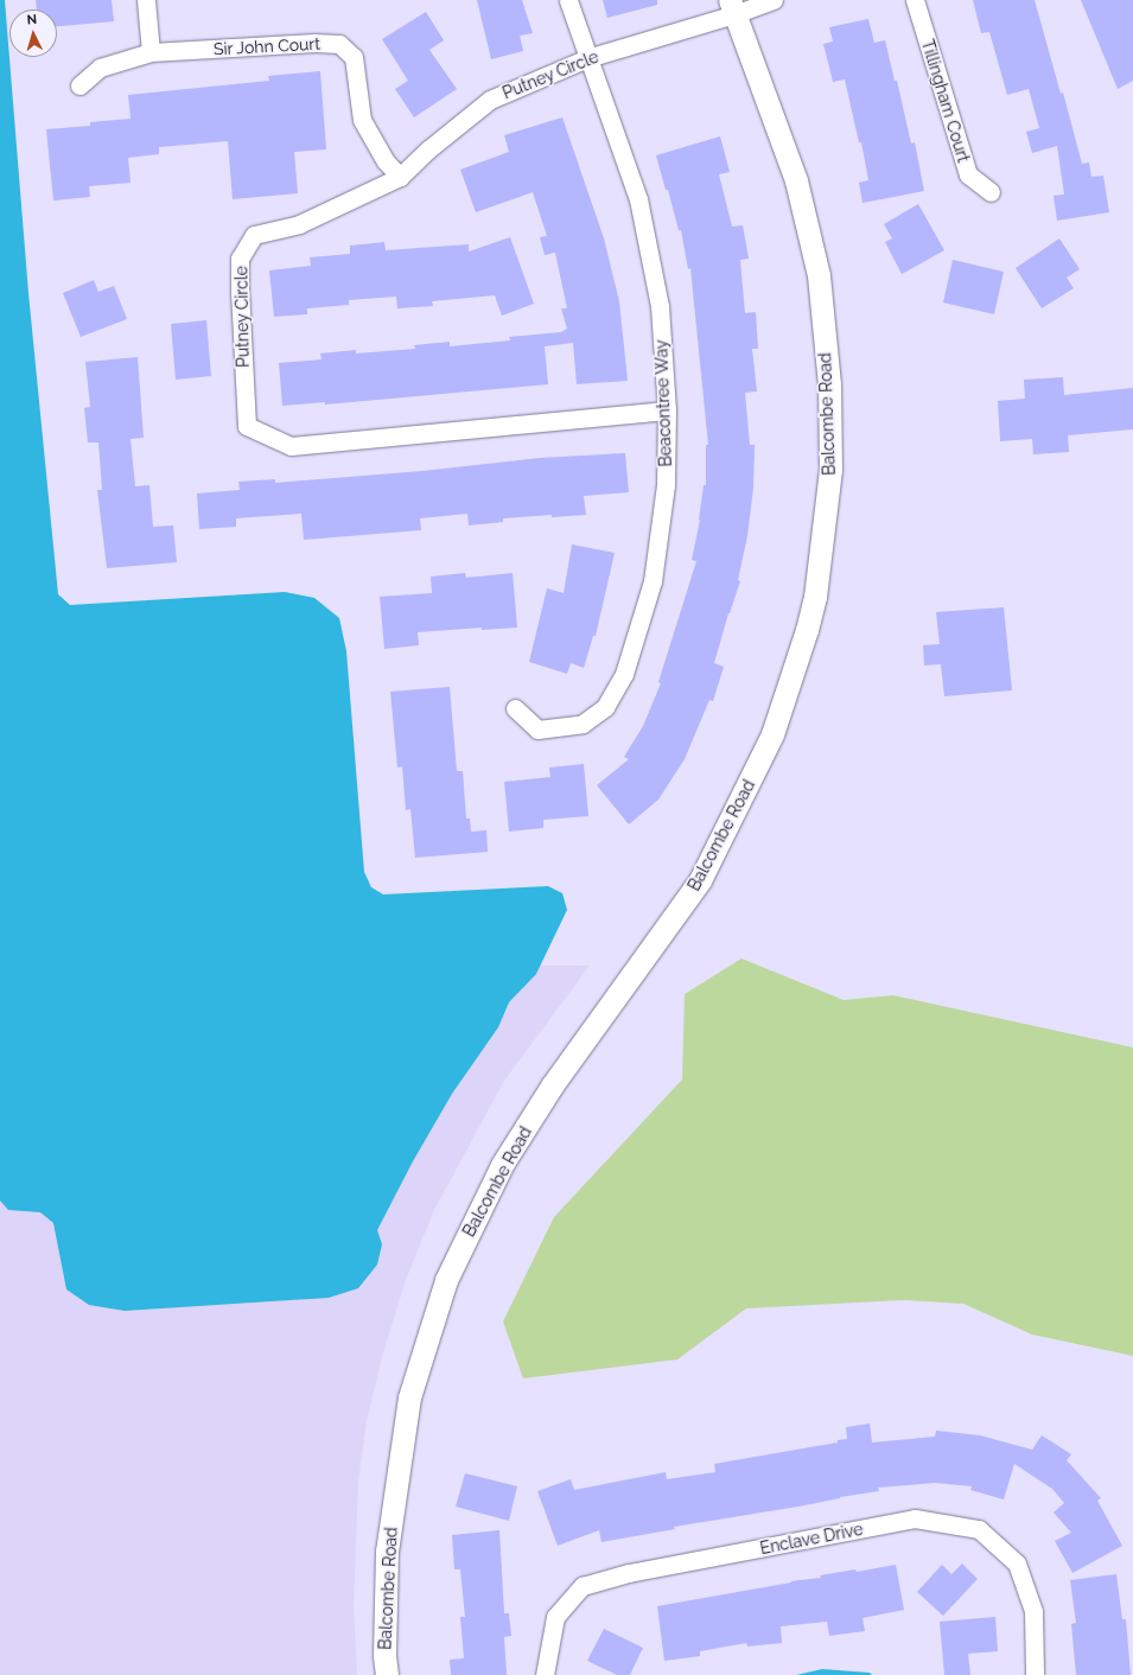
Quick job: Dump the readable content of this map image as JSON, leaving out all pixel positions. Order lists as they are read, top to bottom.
{
  "streets": {
    "street": [
      "Sir John Court",
      "Putney Circle",
      "Tillingham Court",
      "Beacontree Way",
      "Balcombe Road",
      "Enclave Drive"
    ]
  },
  "crossings": [
    ["Sir John Court", "Putney Circle"],
    ["Putney Circle", "Beacontree Way"],
    ["Putney Circle", "Balcombe Road"]
  ],
  "north": "top"
}
